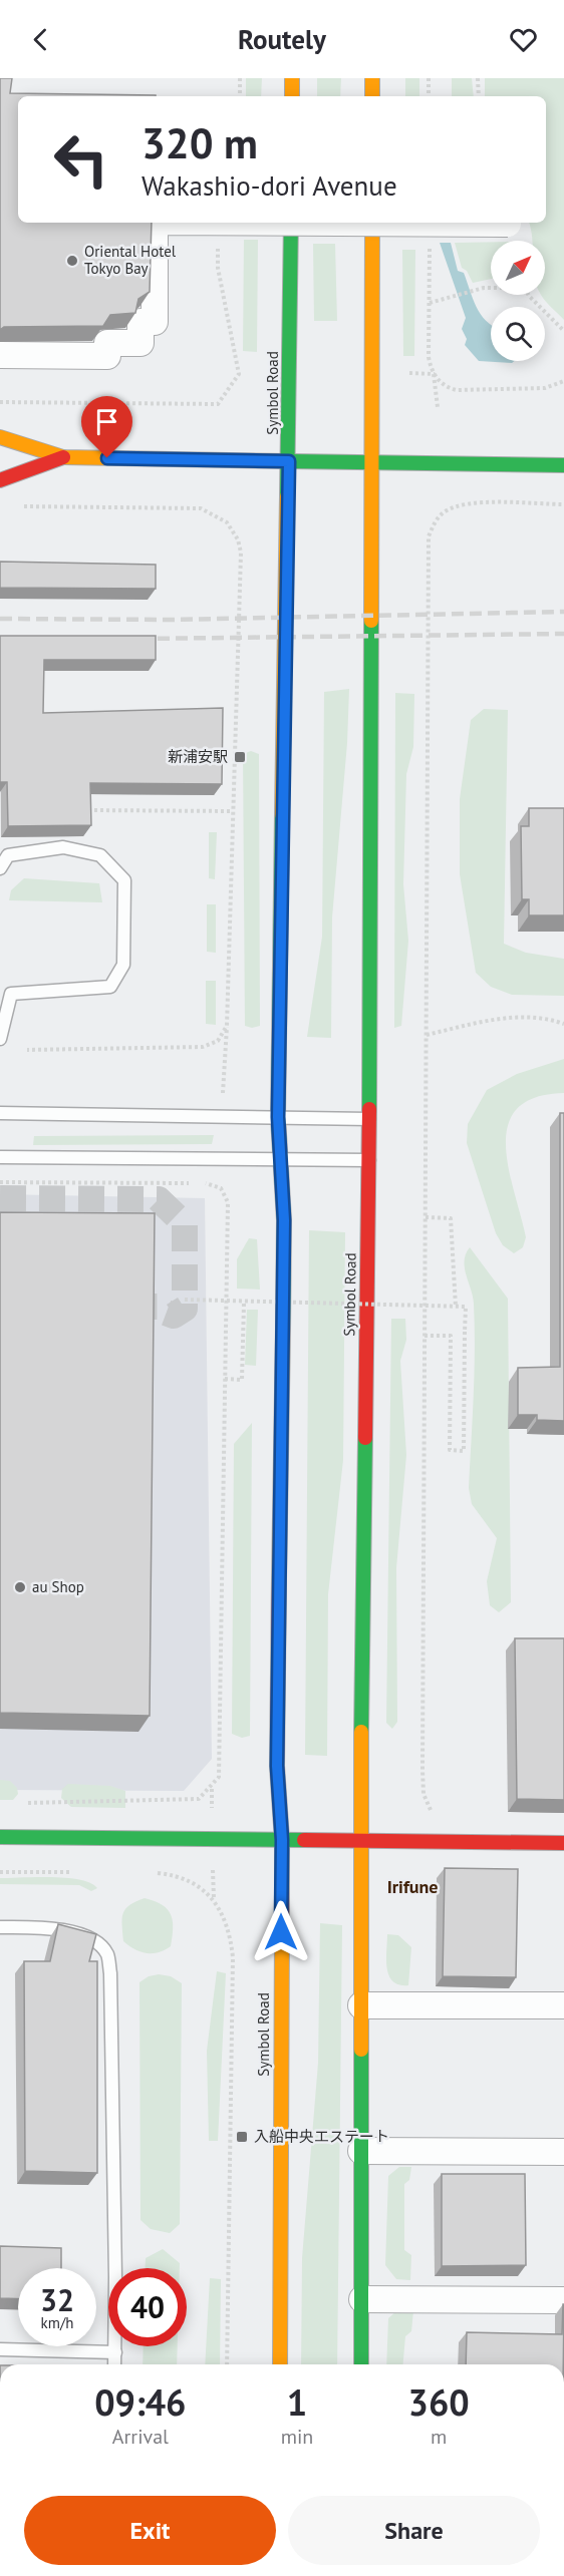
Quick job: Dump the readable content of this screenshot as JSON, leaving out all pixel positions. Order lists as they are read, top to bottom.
{
  "streets": {
    "street": ["Symbol Road"]
  },
  "districts": ["Irifune"],
  "places": {
    "other": ["Oriental Hotel Tokyo Bay", "au Shop"],
    "transit": ["新浦安駅", "入船中央エステート"]
  },
  "north": "top right",
  "page": {
    "header": "Routely",
    "turn": ["320 m", "Wakashio-dori Avenue"],
    "speed": "32 km/h",
    "limit": "40",
    "eta": [
      "09:46",
      "Arrival",
      "1",
      "min",
      "360",
      "m"
    ],
    "buttons": ["Exit", "Share"]
  }
}
